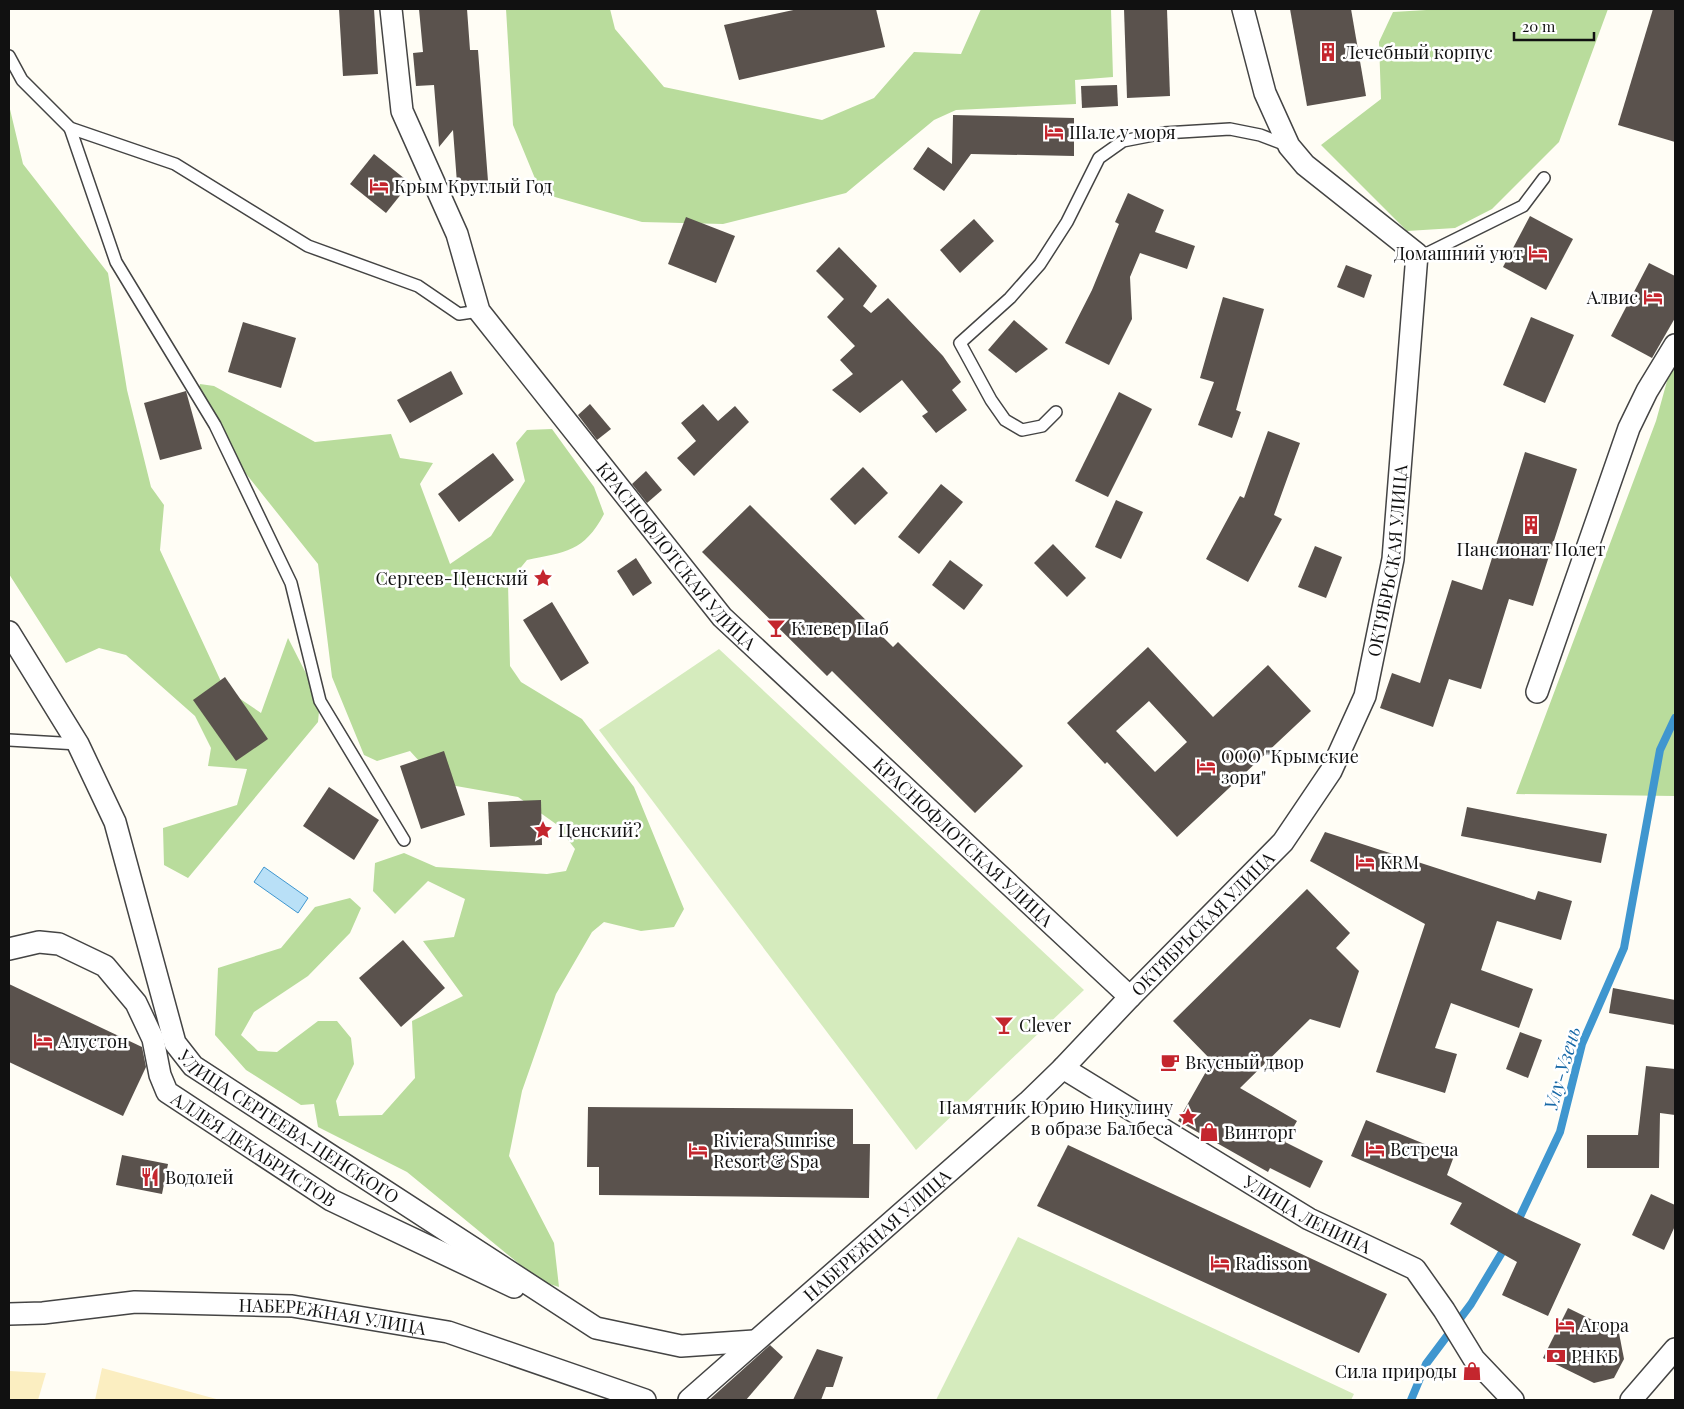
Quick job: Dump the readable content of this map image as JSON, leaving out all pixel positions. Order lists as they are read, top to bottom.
{
  "streets": {
    "street": [
      "КРАСНОФЛОТСКАЯ УЛИЦА",
      "ОКТЯБРЬСКАЯ УЛИЦА",
      "УЛИЦА СЕРГЕЕВА-ЦЕНСКОГО",
      "АЛЛЕЯ ДЕКАБРИСТОВ",
      "УЛИЦА ЛЕНИНА",
      "НАБЕРЕЖНАЯ УЛИЦА"
    ]
  },
  "crossings": [
    ["КРАСНОФЛОТСКАЯ УЛИЦА", "ОКТЯБРЬСКАЯ УЛИЦА"],
    ["ОКТЯБРЬСКАЯ УЛИЦА", "УЛИЦА ЛЕНИНА"],
    ["ОКТЯБРЬСКАЯ УЛИЦА", "НАБЕРЕЖНАЯ УЛИЦА"],
    ["УЛИЦА СЕРГЕЕВА-ЦЕНСКОГО", "АЛЛЕЯ ДЕКАБРИСТОВ"],
    ["УЛИЦА СЕРГЕЕВА-ЦЕНСКОГО", "НАБЕРЕЖНАЯ УЛИЦА"],
    ["УЛИЦА ЛЕНИНА", "НАБЕРЕЖНАЯ УЛИЦА"]
  ],
  "water": ["Улу-Узень"],
  "places": {
    "building": ["Лечебный корпус", "Пансионат Полет"],
    "hotel": [
      "Шале у моря",
      "Крым Круглый Год",
      "Домашний уют",
      "Алвис",
      "ООО \"Крымские зори\"",
      "KRM",
      "Алустон",
      "Встреча",
      "Riviera Sunrise Resort & Spa",
      "Radisson",
      "Агора"
    ],
    "place": ["Сергеев-Ценский", "Ценский?", "Памятник Юрию Никулину в образе Балбеса"],
    "bar": ["Клевер Паб", "Clever"],
    "cafe": ["Вкусный двор"],
    "shop": ["Винторг", "Сила природы"],
    "restaurant": ["Водолей"],
    "bank": ["РНКБ"]
  },
  "scale_bar": "20 m"
}
